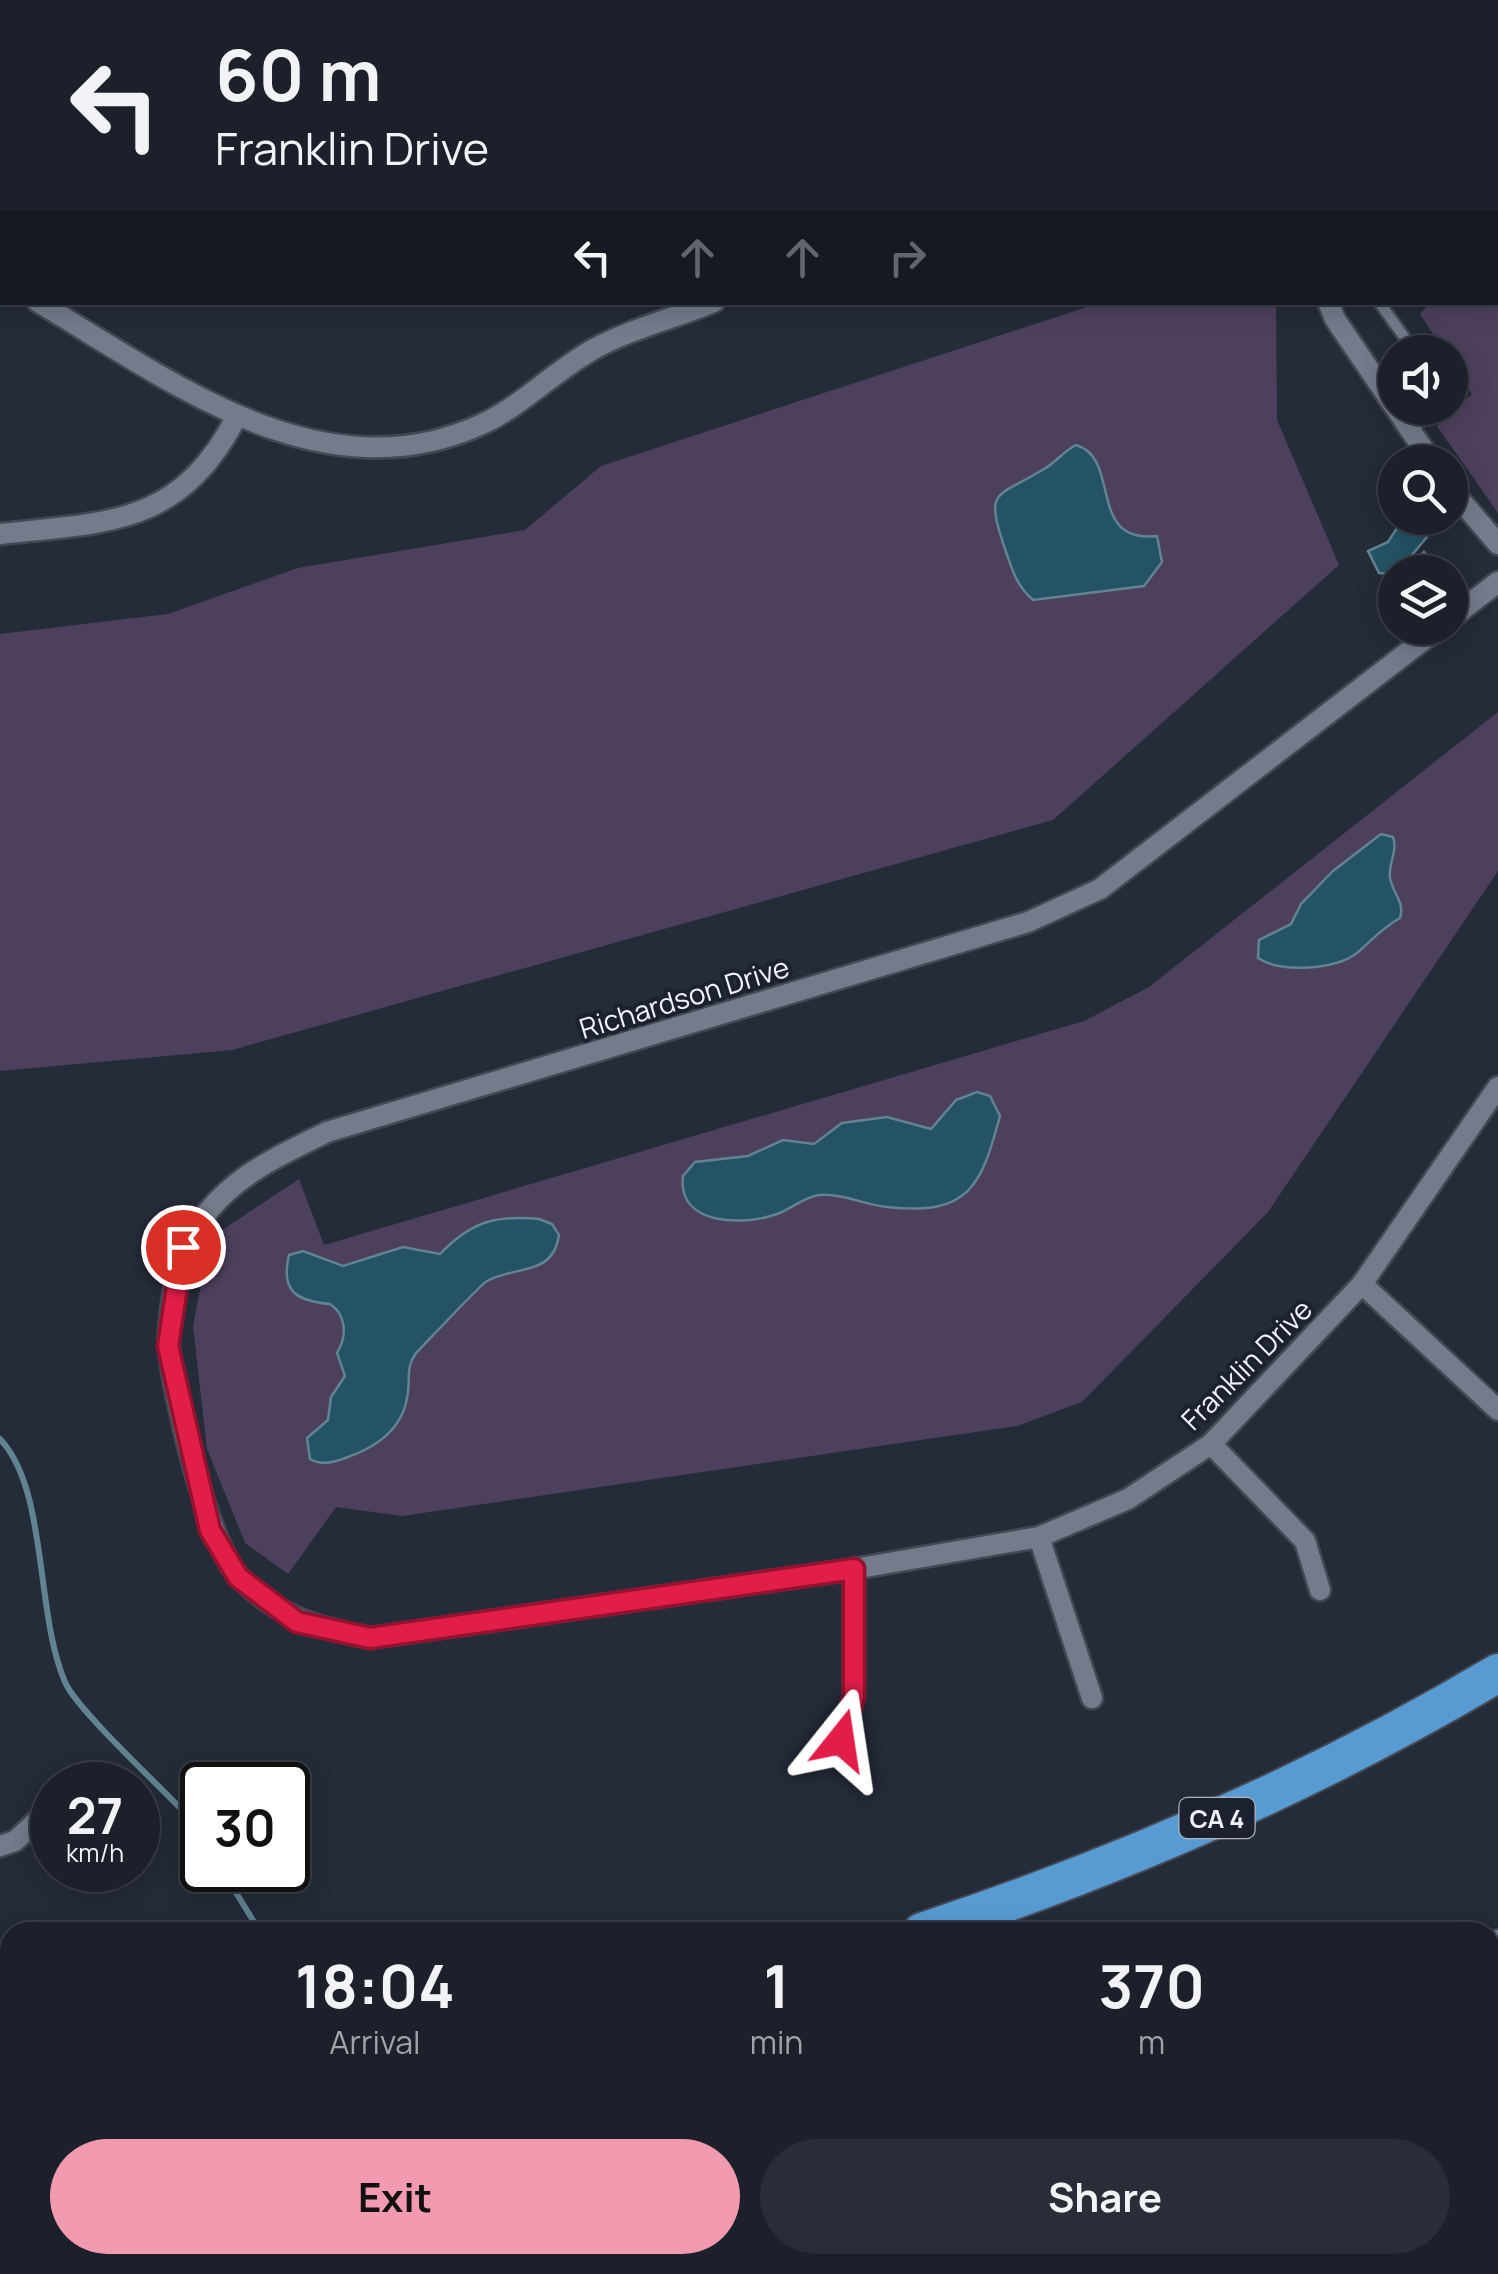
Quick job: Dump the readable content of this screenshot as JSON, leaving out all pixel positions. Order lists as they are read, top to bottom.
{
  "streets": {
    "highway": ["CA 4"],
    "street": ["Richardson Drive", "Franklin Drive"]
  },
  "crossings": [
    ["Richardson Drive", "Franklin Drive"]
  ],
  "page": {
    "turn": ["60 m", "Franklin Drive"],
    "speed": "27 km/h",
    "limit": "30",
    "eta": [
      "18:04",
      "Arrival",
      "1",
      "min",
      "370",
      "m"
    ],
    "buttons": ["Exit", "Share"]
  }
}
